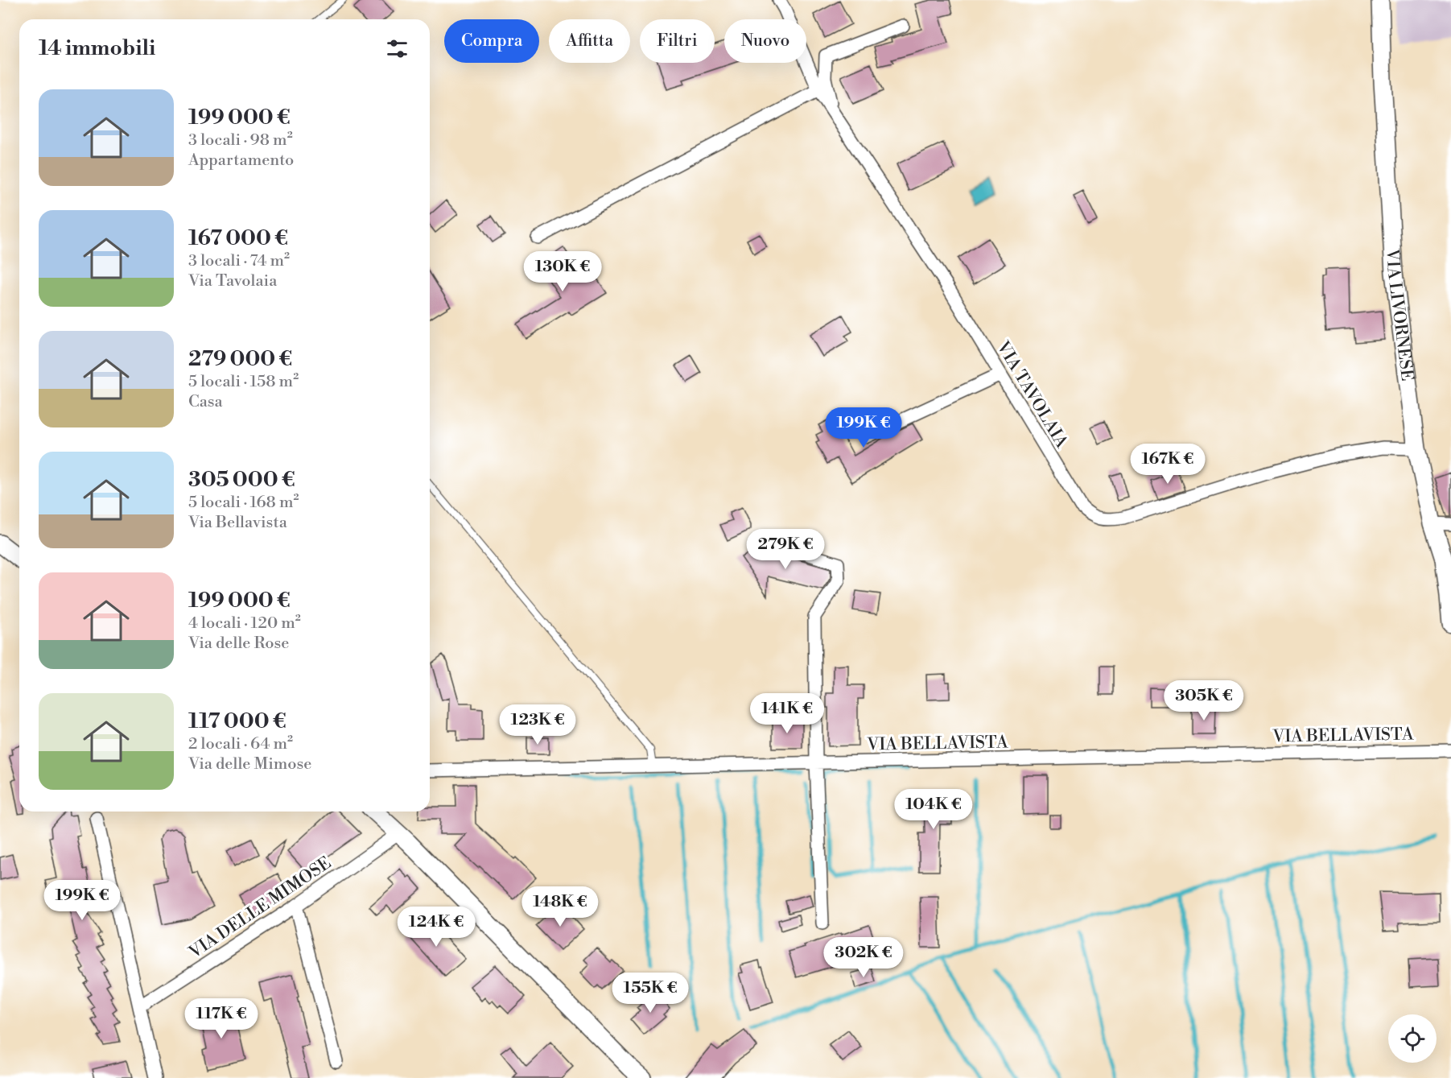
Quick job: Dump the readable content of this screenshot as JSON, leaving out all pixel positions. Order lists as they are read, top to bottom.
{
  "streets": {
    "main road": ["VIA LIVORNESE"],
    "street": ["VIA TAVOLAIA", "VIA BELLAVISTA", "VIA DELLE MIMOSE"]
  },
  "crossings": [
    ["VIA LIVORNESE", "VIA TAVOLAIA"]
  ],
  "page": {
    "chip": [
      "Compra",
      "Affitta",
      "Filtri",
      "Nuovo"
    ],
    "heading": "14 immobili",
    "list": [
      {
        "name": "199 000 €",
        "note": "3 locali · 98 m² · Appartamento"
      },
      {
        "name": "167 000 €",
        "note": "3 locali · 74 m² · Via Tavolaia"
      },
      {
        "name": "279 000 €",
        "note": "5 locali · 158 m² · Casa"
      },
      {
        "name": "305 000 €",
        "note": "5 locali · 168 m² · Via Bellavista"
      },
      {
        "name": "199 000 €",
        "note": "4 locali · 120 m² · Via delle Rose"
      },
      {
        "name": "117 000 €",
        "note": "2 locali · 64 m² · Via delle Mimose"
      }
    ],
    "price": [
      "130K €",
      "199K €",
      "167K €",
      "279K €",
      "305K €",
      "141K €",
      "123K €",
      "104K €",
      "199K €",
      "148K €",
      "124K €",
      "302K €",
      "155K €",
      "117K €"
    ]
  }
}
